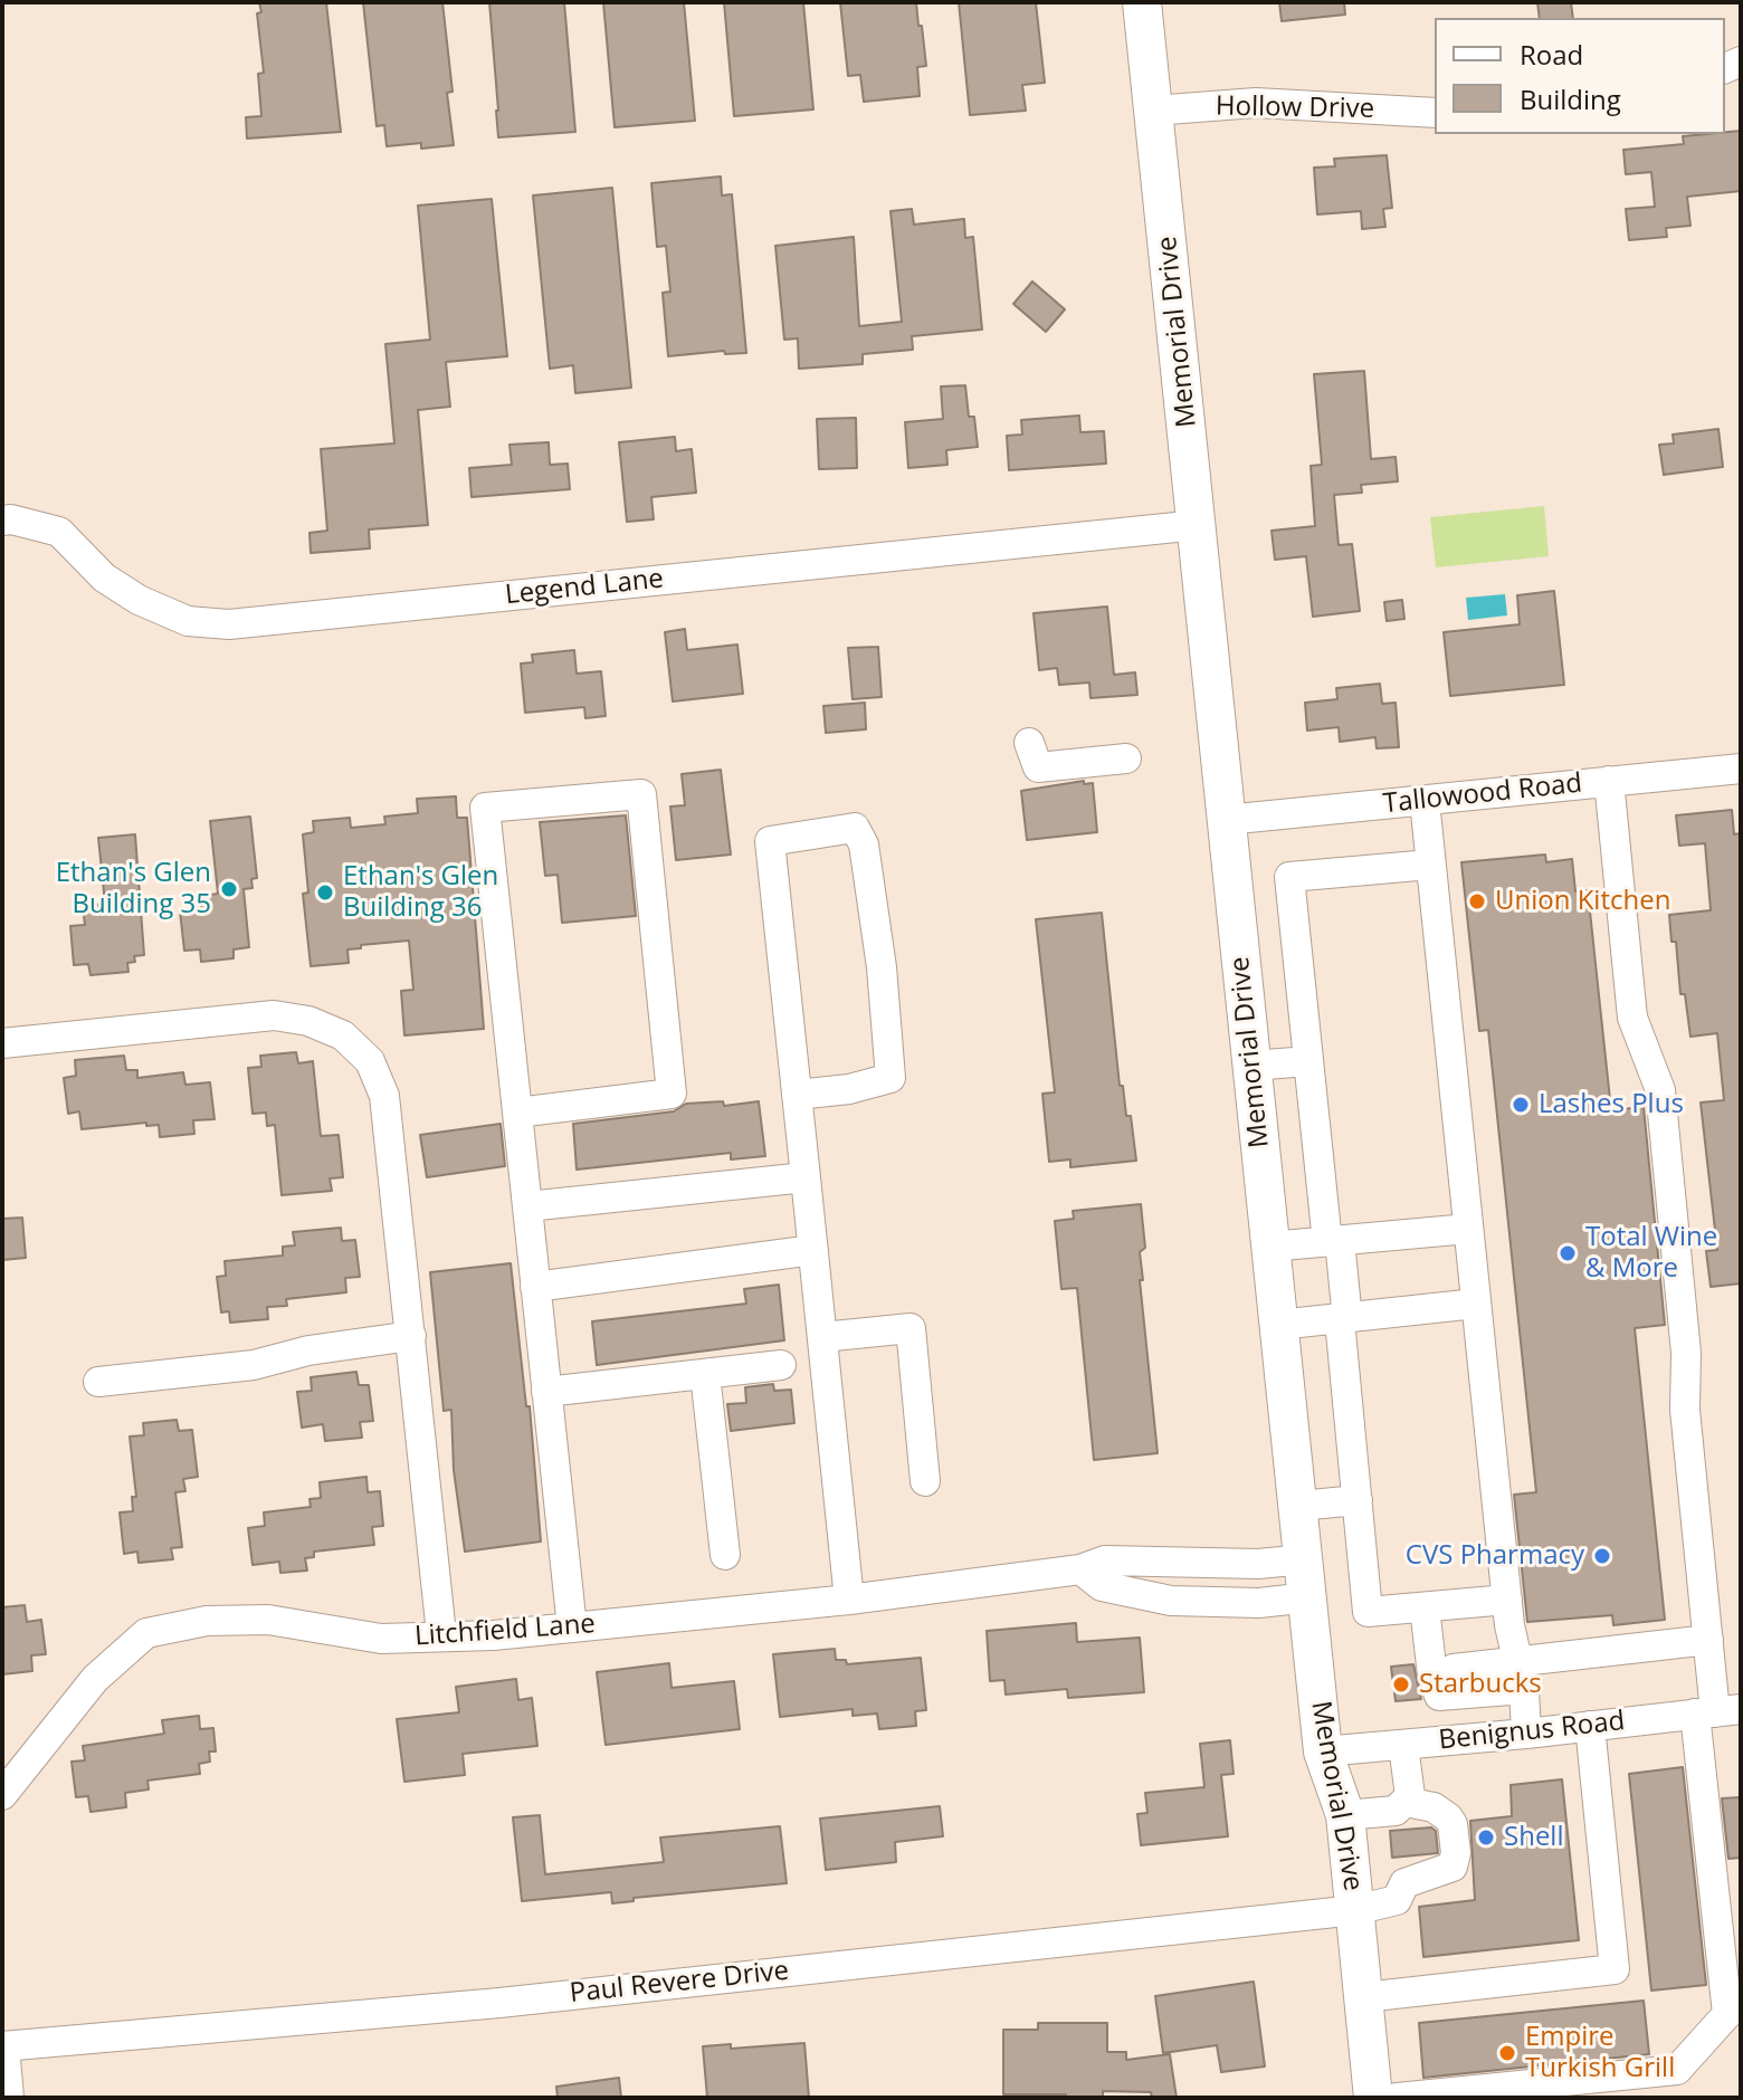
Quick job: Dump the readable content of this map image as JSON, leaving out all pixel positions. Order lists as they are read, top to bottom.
{
  "streets": {
    "main road": ["Memorial Drive"],
    "street": [
      "Hollow Drive",
      "Legend Lane",
      "Tallowood Road",
      "Litchfield Lane",
      "Benignus Road",
      "Paul Revere Drive"
    ]
  },
  "crossings": [
    ["Hollow Drive", "Memorial Drive"],
    ["Memorial Drive", "Legend Lane"],
    ["Memorial Drive", "Tallowood Road"],
    ["Memorial Drive", "Litchfield Lane"],
    ["Memorial Drive", "Benignus Road"],
    ["Memorial Drive", "Paul Revere Drive"]
  ],
  "places": [
    "Ethan's Glen Building 35",
    "Ethan's Glen Building 36",
    "Union Kitchen",
    "Lashes Plus",
    "Total Wine & More",
    "CVS Pharmacy",
    "Starbucks",
    "Shell",
    "Empire Turkish Grill"
  ],
  "legend": ["Road", "Building"]
}
